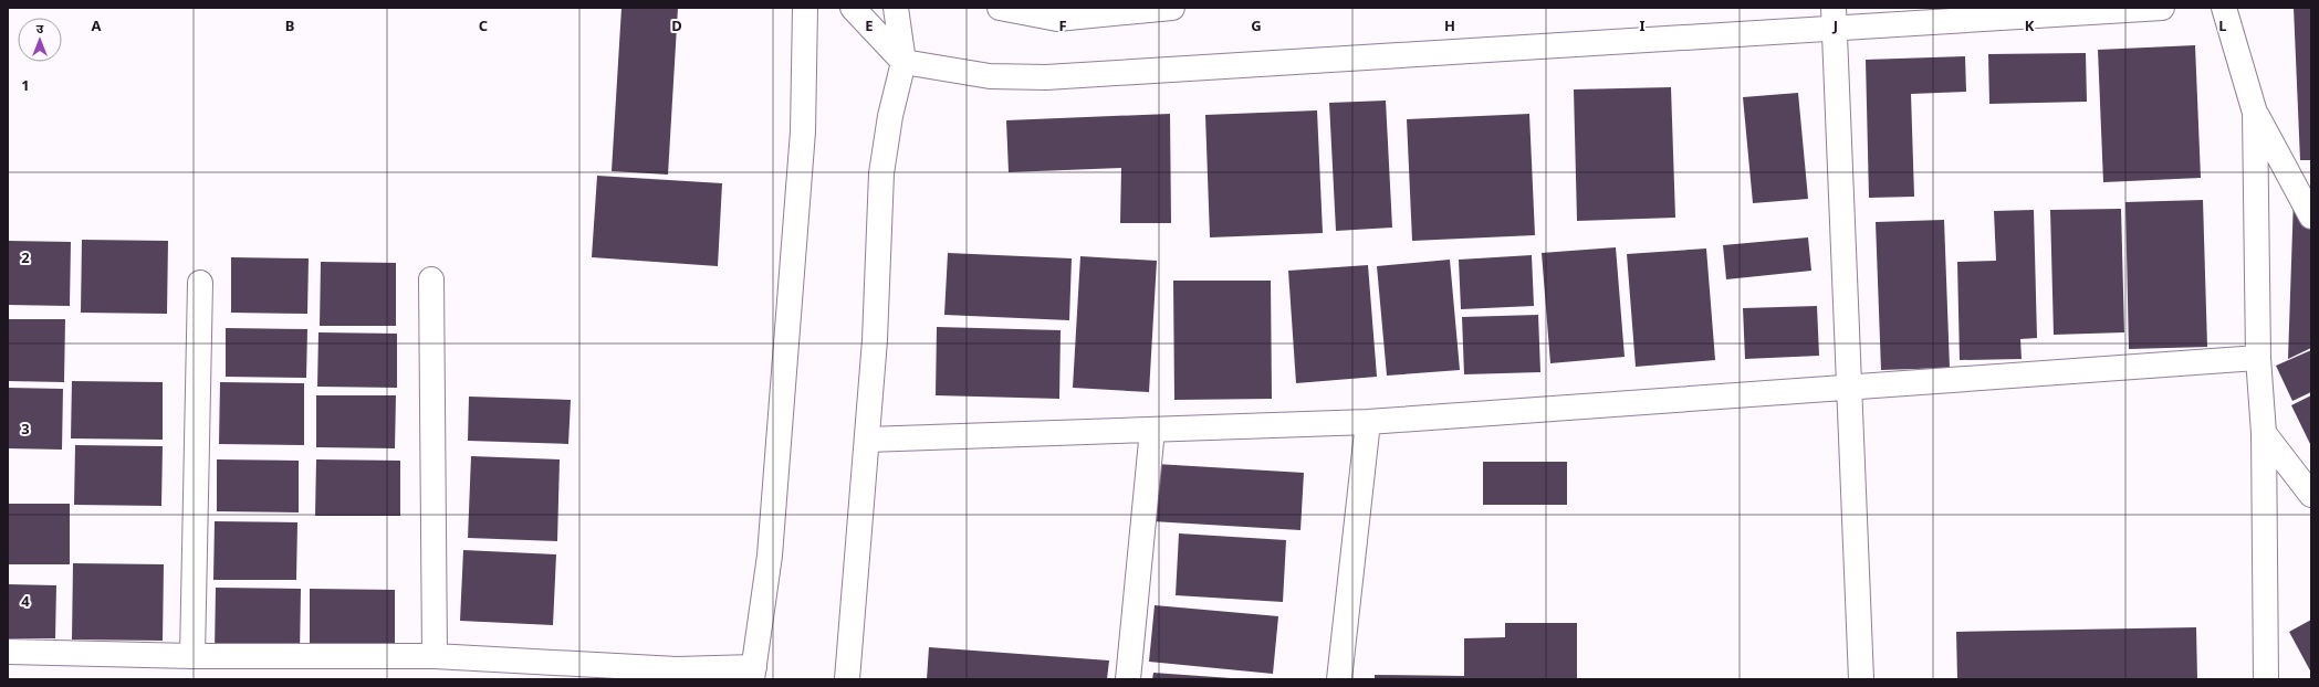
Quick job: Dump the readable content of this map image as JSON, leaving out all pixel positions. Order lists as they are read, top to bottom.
{
  "north": "top",
  "grid": {
    "columns": [
      "A",
      "B",
      "C",
      "D",
      "E",
      "F",
      "G",
      "H",
      "I",
      "J",
      "K",
      "L"
    ],
    "rows": [
      "1",
      "2",
      "3",
      "4"
    ]
  }
}
